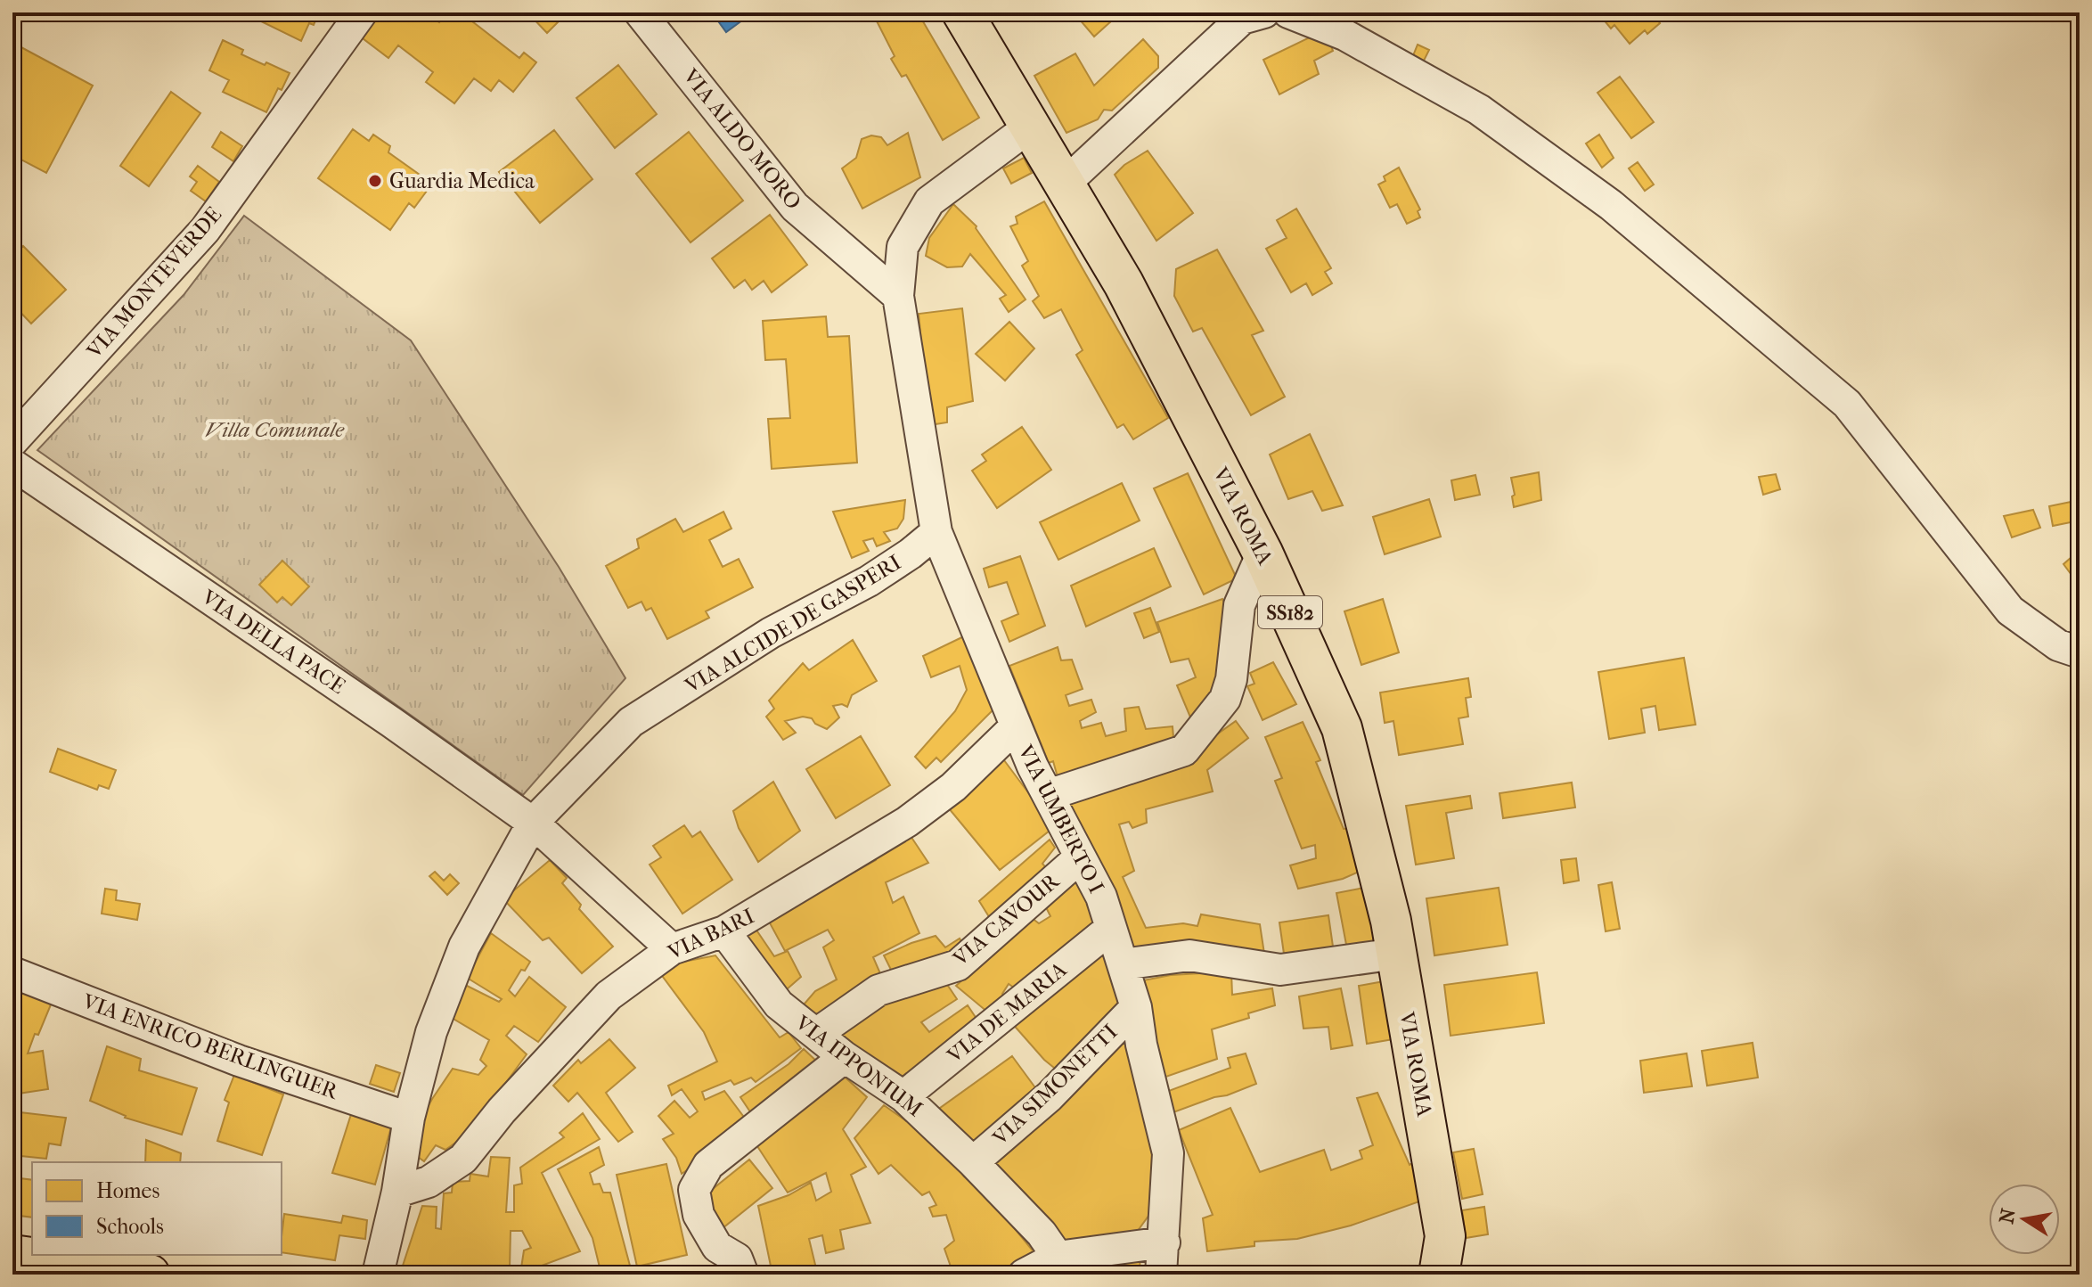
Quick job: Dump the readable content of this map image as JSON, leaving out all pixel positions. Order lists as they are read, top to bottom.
{
  "streets": {
    "main road": ["VIA ROMA", "SS182"],
    "street": [
      "VIA ALDO MORO",
      "VIA MONTEVERDE",
      "VIA ALCIDE DE GASPERI",
      "VIA DELLA PACE",
      "VIA UMBERTO I",
      "VIA CAVOUR",
      "VIA BARI",
      "VIA DE MARIA",
      "VIA ENRICO BERLINGUER",
      "VIA IPPONIUM",
      "VIA SIMONETTI"
    ]
  },
  "crossings": [
    ["VIA ALCIDE DE GASPERI", "VIA DELLA PACE"],
    ["VIA ALCIDE DE GASPERI", "VIA UMBERTO I"],
    ["VIA ALCIDE DE GASPERI", "VIA BARI"],
    ["VIA ALCIDE DE GASPERI", "VIA ENRICO BERLINGUER"],
    ["VIA DELLA PACE", "VIA BARI"],
    ["VIA UMBERTO I", "VIA CAVOUR"],
    ["VIA UMBERTO I", "VIA BARI"],
    ["VIA UMBERTO I", "VIA DE MARIA"],
    ["VIA UMBERTO I", "VIA SIMONETTI"],
    ["VIA CAVOUR", "VIA IPPONIUM"],
    ["VIA BARI", "VIA IPPONIUM"],
    ["VIA DE MARIA", "VIA IPPONIUM"],
    ["VIA IPPONIUM", "VIA SIMONETTI"]
  ],
  "parks": ["Villa Comunale"],
  "places": ["Guardia Medica"],
  "legend": ["Homes", "Schools"],
  "north": "left"
}
